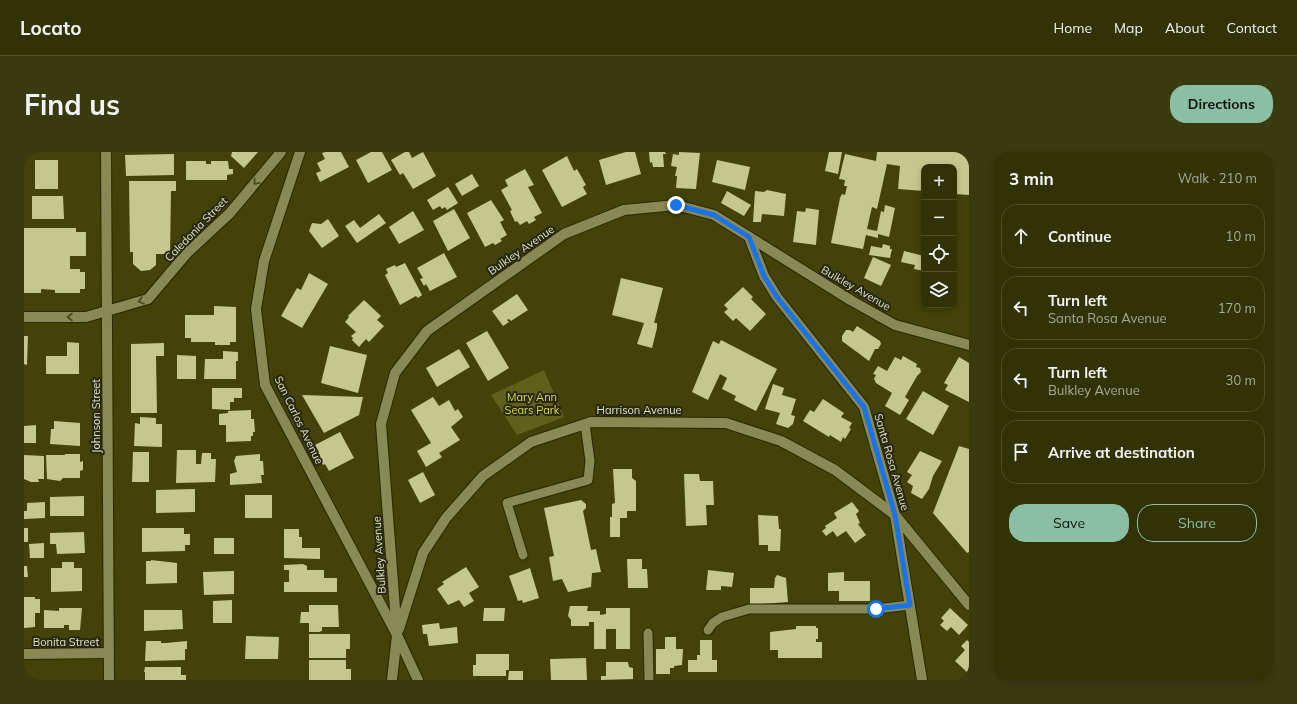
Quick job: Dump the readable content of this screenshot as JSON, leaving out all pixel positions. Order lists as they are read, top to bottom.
{
  "streets": {
    "street": [
      "Caledonia Street",
      "Bulkley Avenue",
      "Harrison Avenue",
      "Johnson Street",
      "San Carlos Avenue",
      "Santa Rosa Avenue",
      "Bonita Street"
    ]
  },
  "crossings": [
    ["Caledonia Street", "Johnson Street"],
    ["Bulkley Avenue", "Harrison Avenue"],
    ["Bulkley Avenue", "San Carlos Avenue"],
    ["Bulkley Avenue", "Santa Rosa Avenue"],
    ["Harrison Avenue", "San Carlos Avenue"],
    ["Harrison Avenue", "Santa Rosa Avenue"],
    ["Johnson Street", "Bonita Street"]
  ],
  "one_way": ["Caledonia Street"],
  "parks": ["Mary Ann Sears Park"],
  "page": {
    "header": "Locato",
    "nav": [
      "Home",
      "Map",
      "About",
      "Contact"
    ],
    "buttons": [
      "Directions",
      ["Save", "Share"]
    ],
    "title": "Find us",
    "heading": ["3 min", "Walk · 210 m"],
    "map_buttons": ["+", "−"],
    "list": [
      ["Continue", "10 m"],
      ["Turn left", "Santa Rosa Avenue", "170 m"],
      ["Turn left", "Bulkley Avenue", "30 m"],
      "Arrive at destination"
    ]
  }
}
